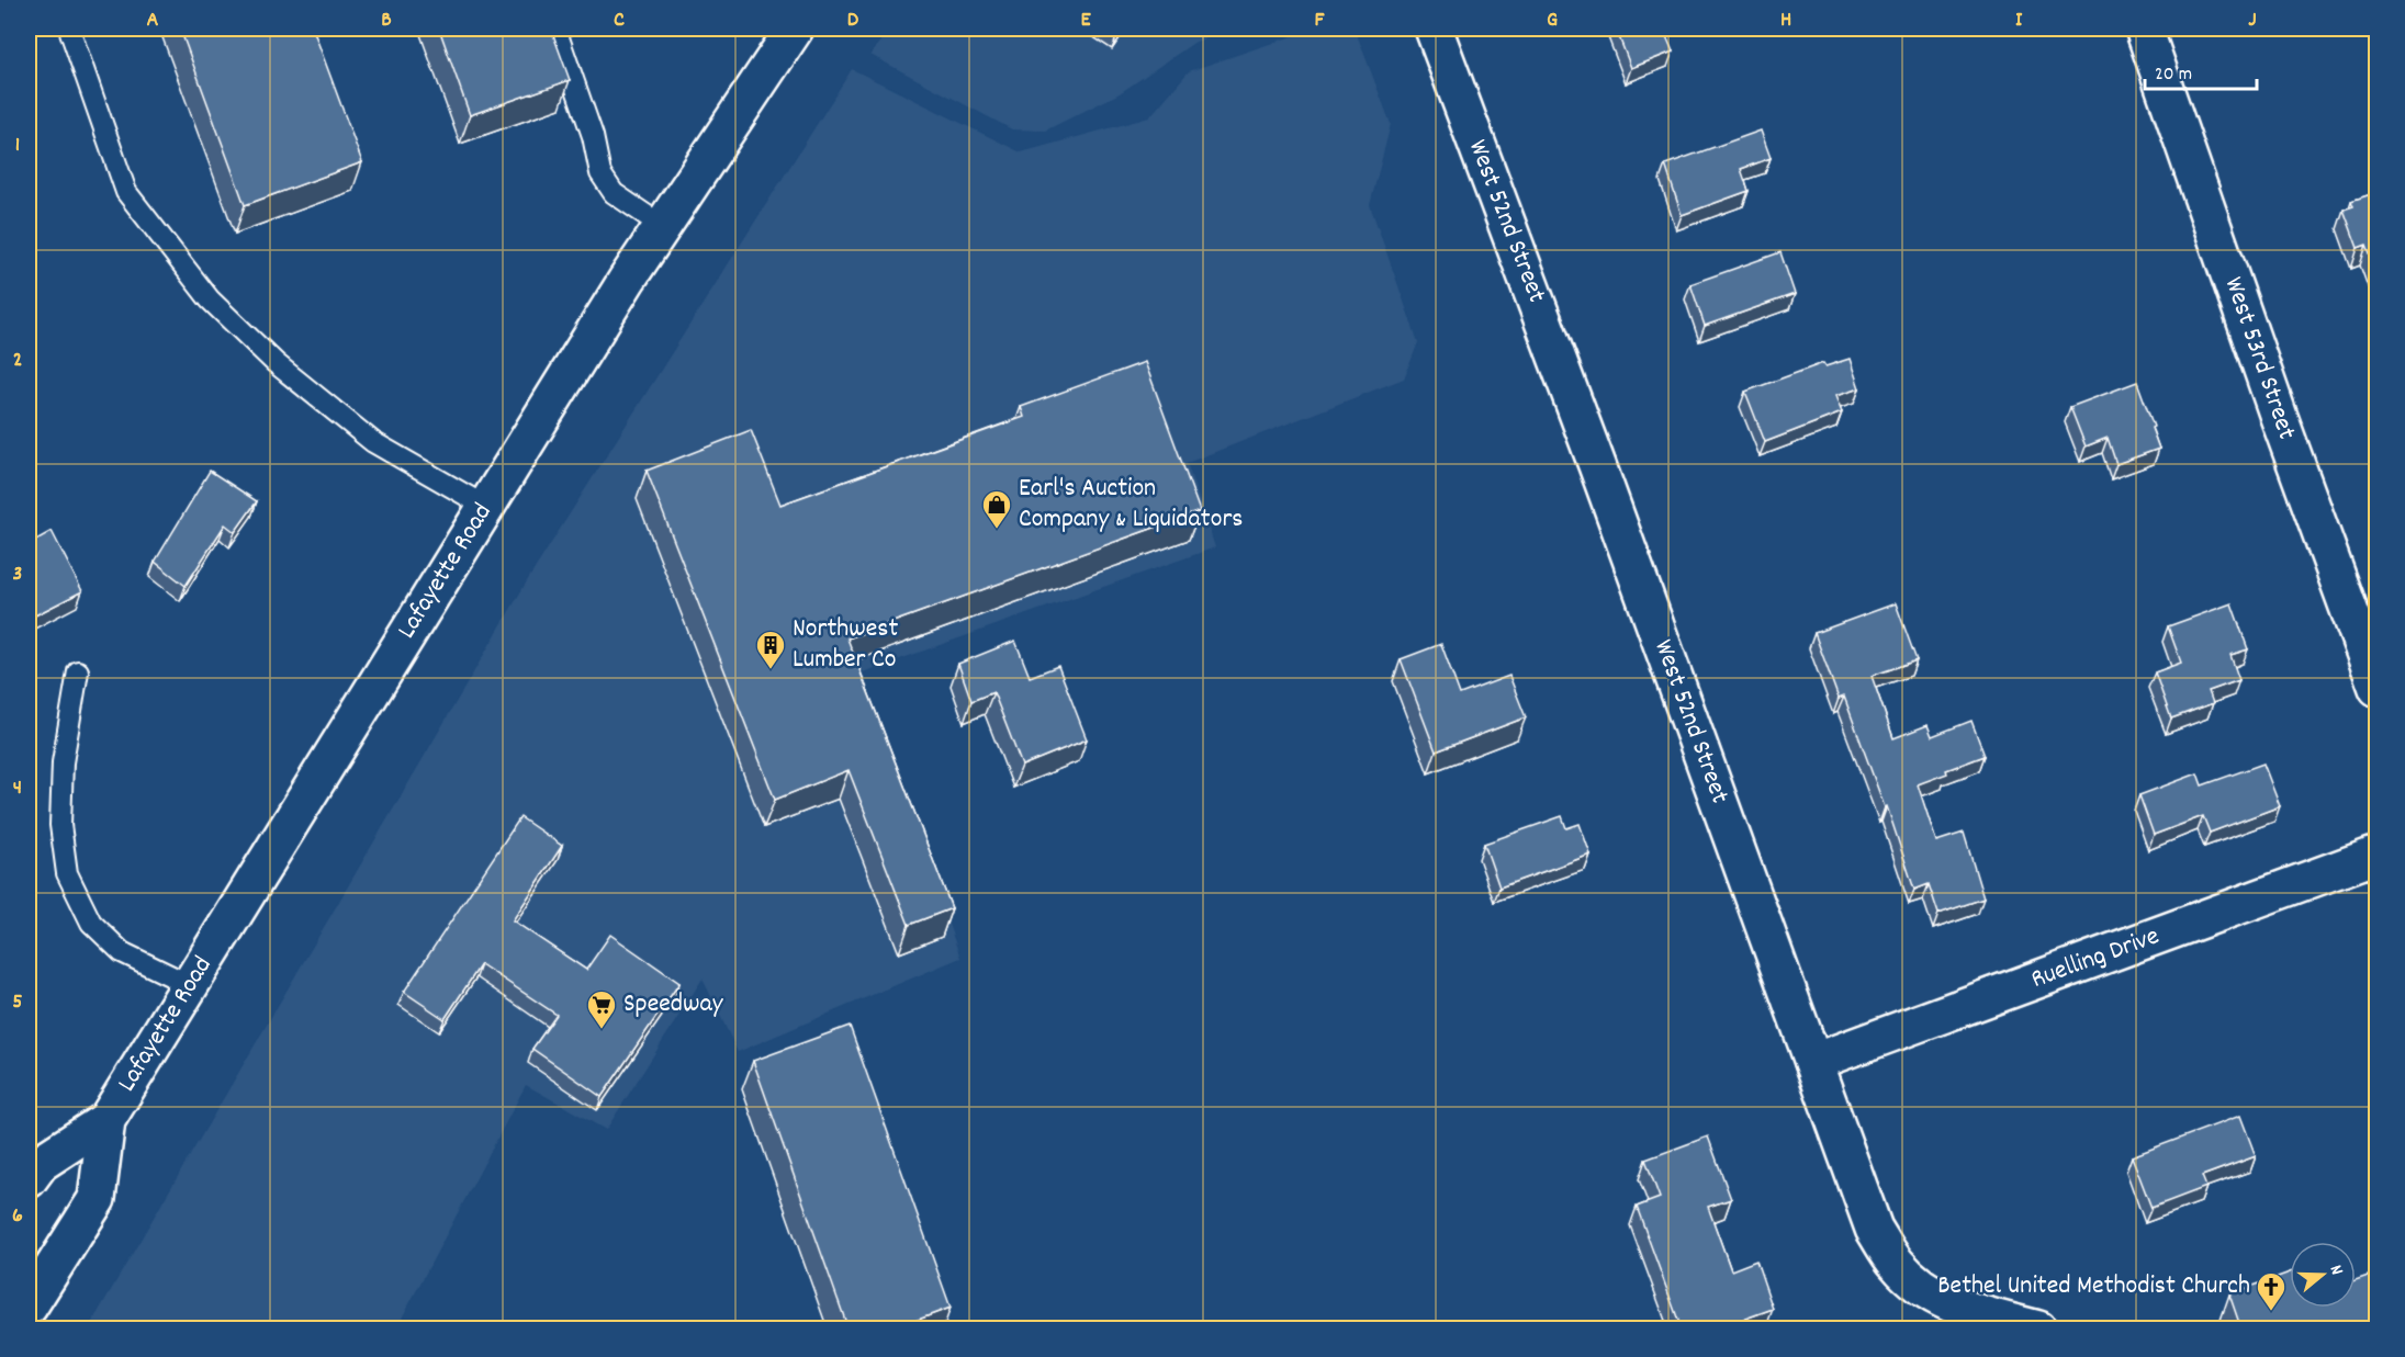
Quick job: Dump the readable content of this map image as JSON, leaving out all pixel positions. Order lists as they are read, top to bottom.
{
  "streets": {
    "street": [
      "West 52nd Street",
      "West 53rd Street",
      "Lafayette Road",
      "Ruelling Drive"
    ]
  },
  "crossings": [
    ["West 52nd Street", "Ruelling Drive"]
  ],
  "places": {
    "shop": ["Earl's Auction Company & Liquidators"],
    "building": ["Northwest Lumber Co"],
    "supermarket": ["Speedway"],
    "church": ["Bethel United Methodist Church"]
  },
  "scale_bar": "20 m",
  "north": "right",
  "grid": {
    "columns": [
      "A",
      "B",
      "C",
      "D",
      "E",
      "F",
      "G",
      "H",
      "I",
      "J"
    ],
    "rows": [
      "1",
      "2",
      "3",
      "4",
      "5",
      "6"
    ]
  }
}
